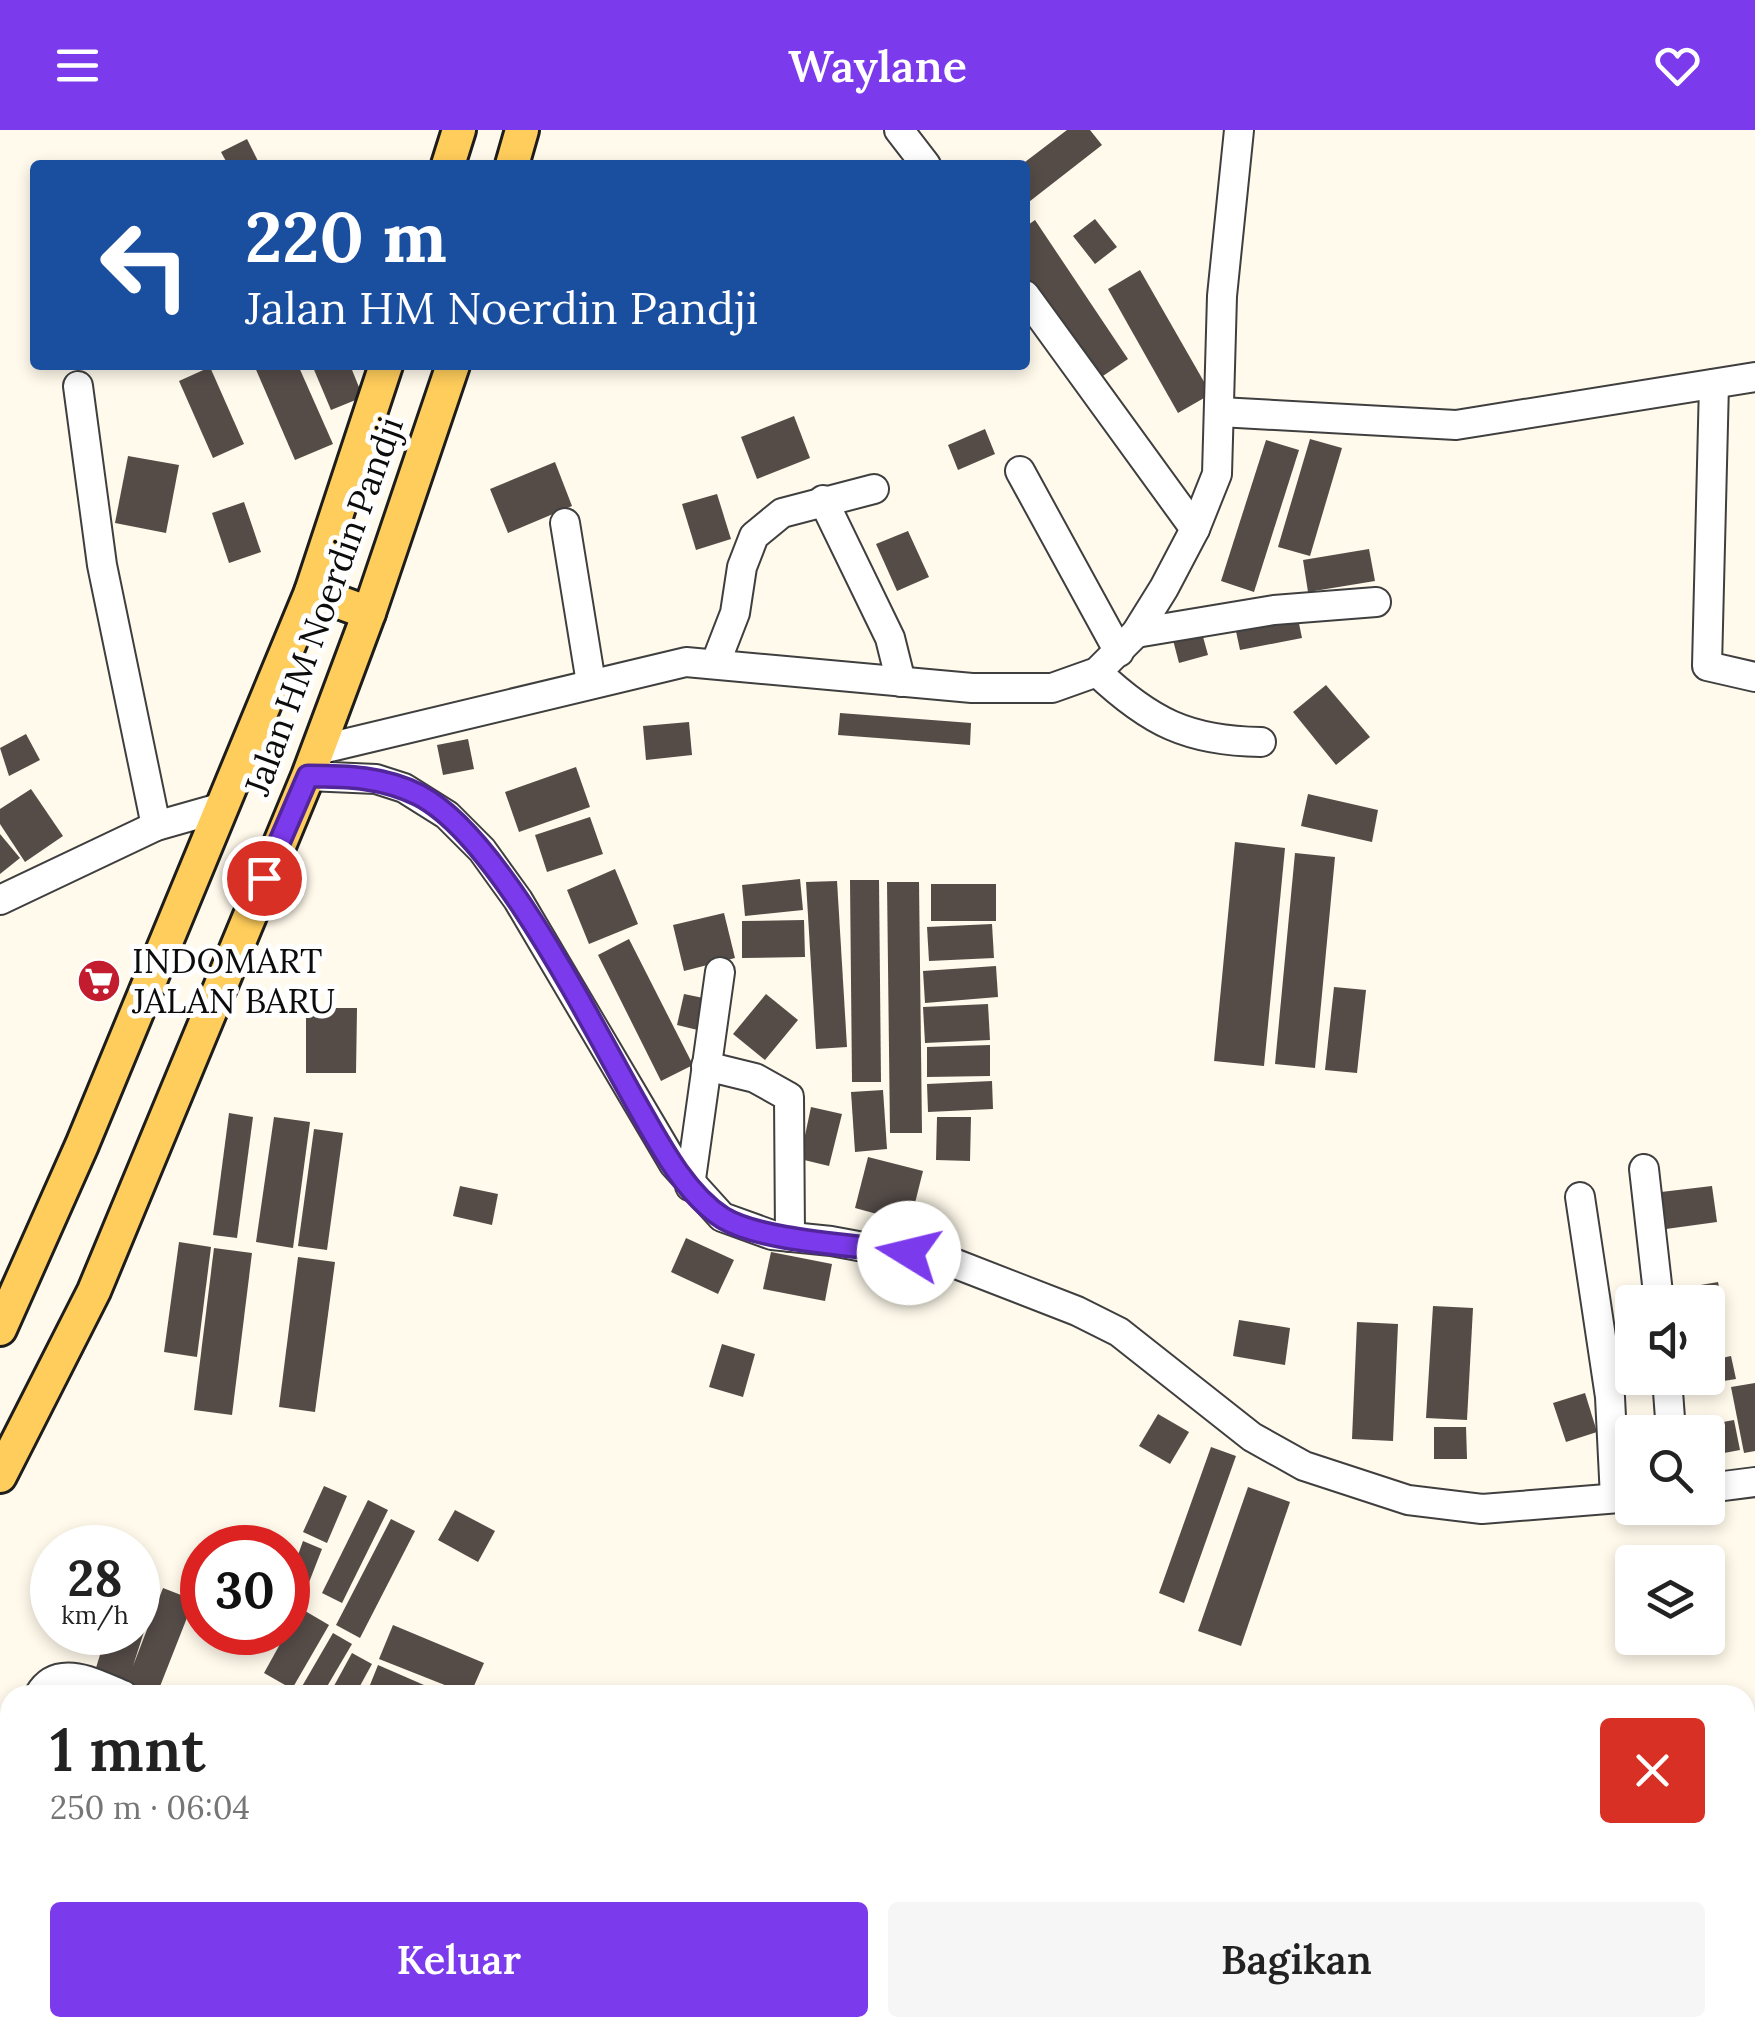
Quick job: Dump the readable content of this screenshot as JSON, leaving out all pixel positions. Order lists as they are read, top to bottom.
{
  "streets": {
    "main road": ["Jalan HM Noerdin Pandji"]
  },
  "places": {
    "supermarket": ["INDOMART JALAN BARU"]
  },
  "page": {
    "header": "Waylane",
    "turn": ["220 m", "Jalan HM Noerdin Pandji"],
    "speed": "28 km/h",
    "limit": "30",
    "heading": ["1 mnt", "250 m · 06:04"],
    "buttons": ["Keluar", "Bagikan"]
  }
}
